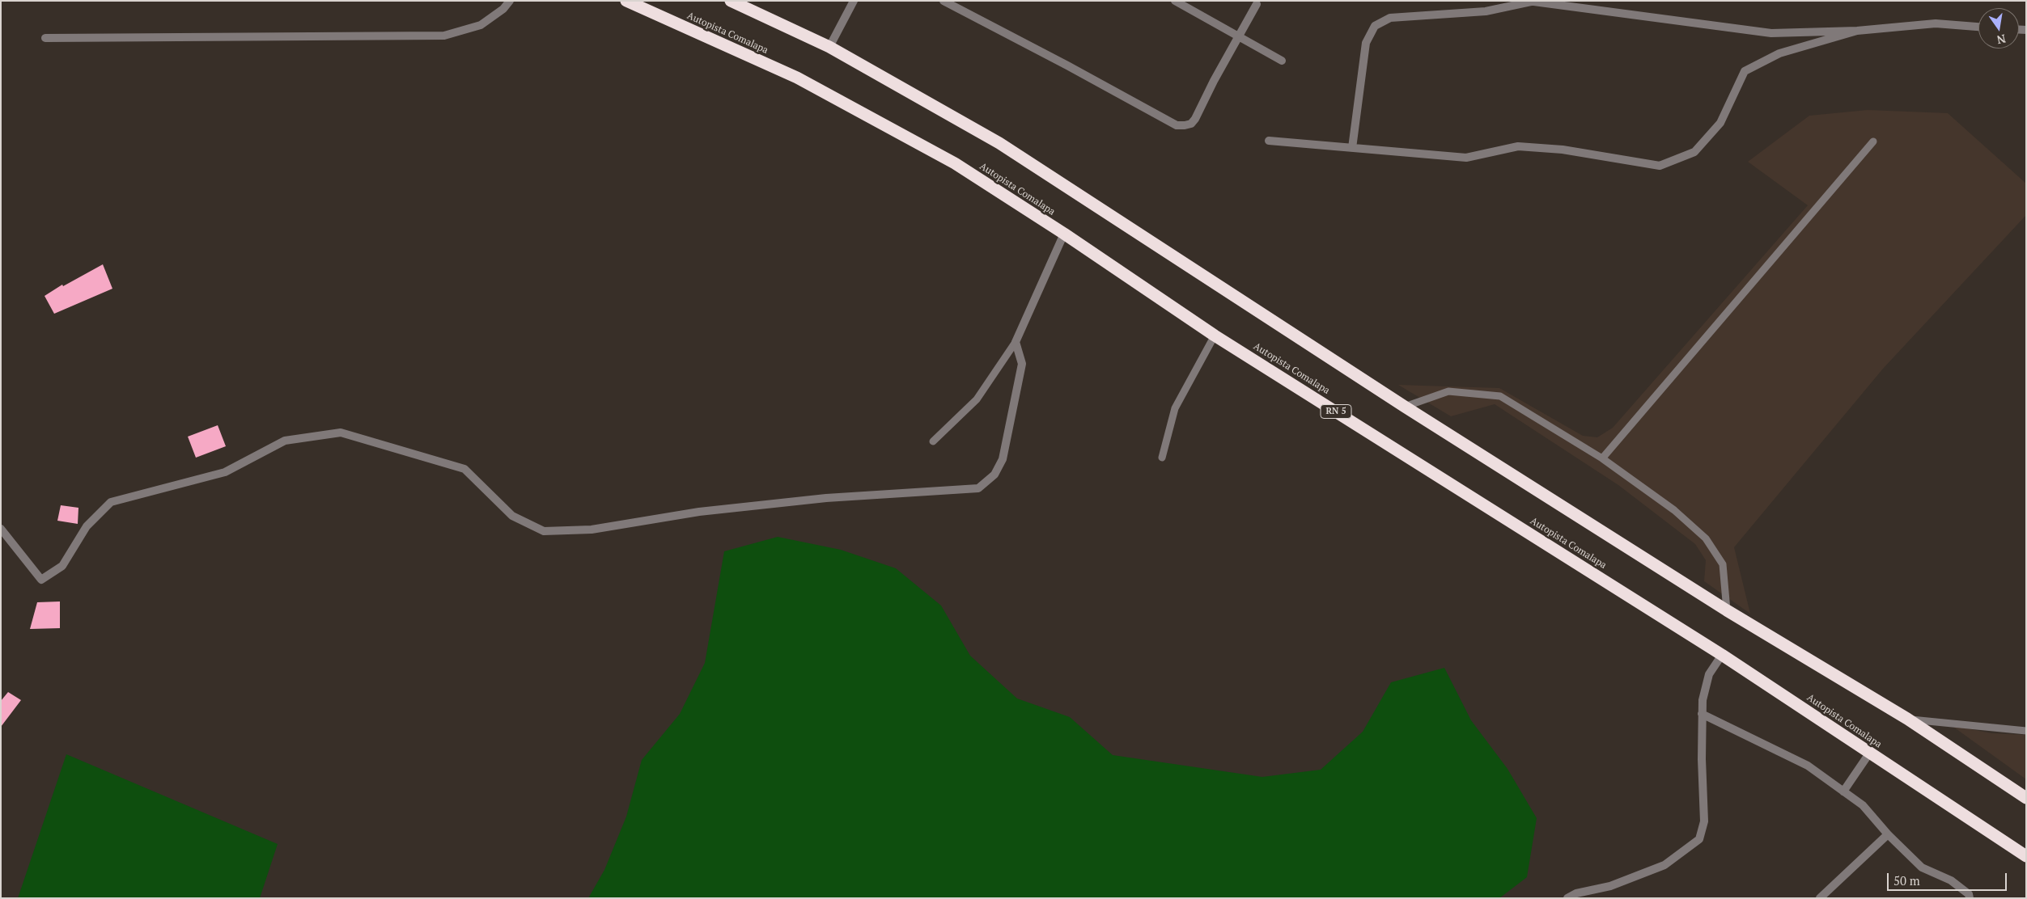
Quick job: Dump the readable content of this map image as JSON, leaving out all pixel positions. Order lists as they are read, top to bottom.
{
  "streets": {
    "highway": ["Autopista Comalapa", "RN 5"]
  },
  "scale_bar": "50 m",
  "north": "bottom"
}
